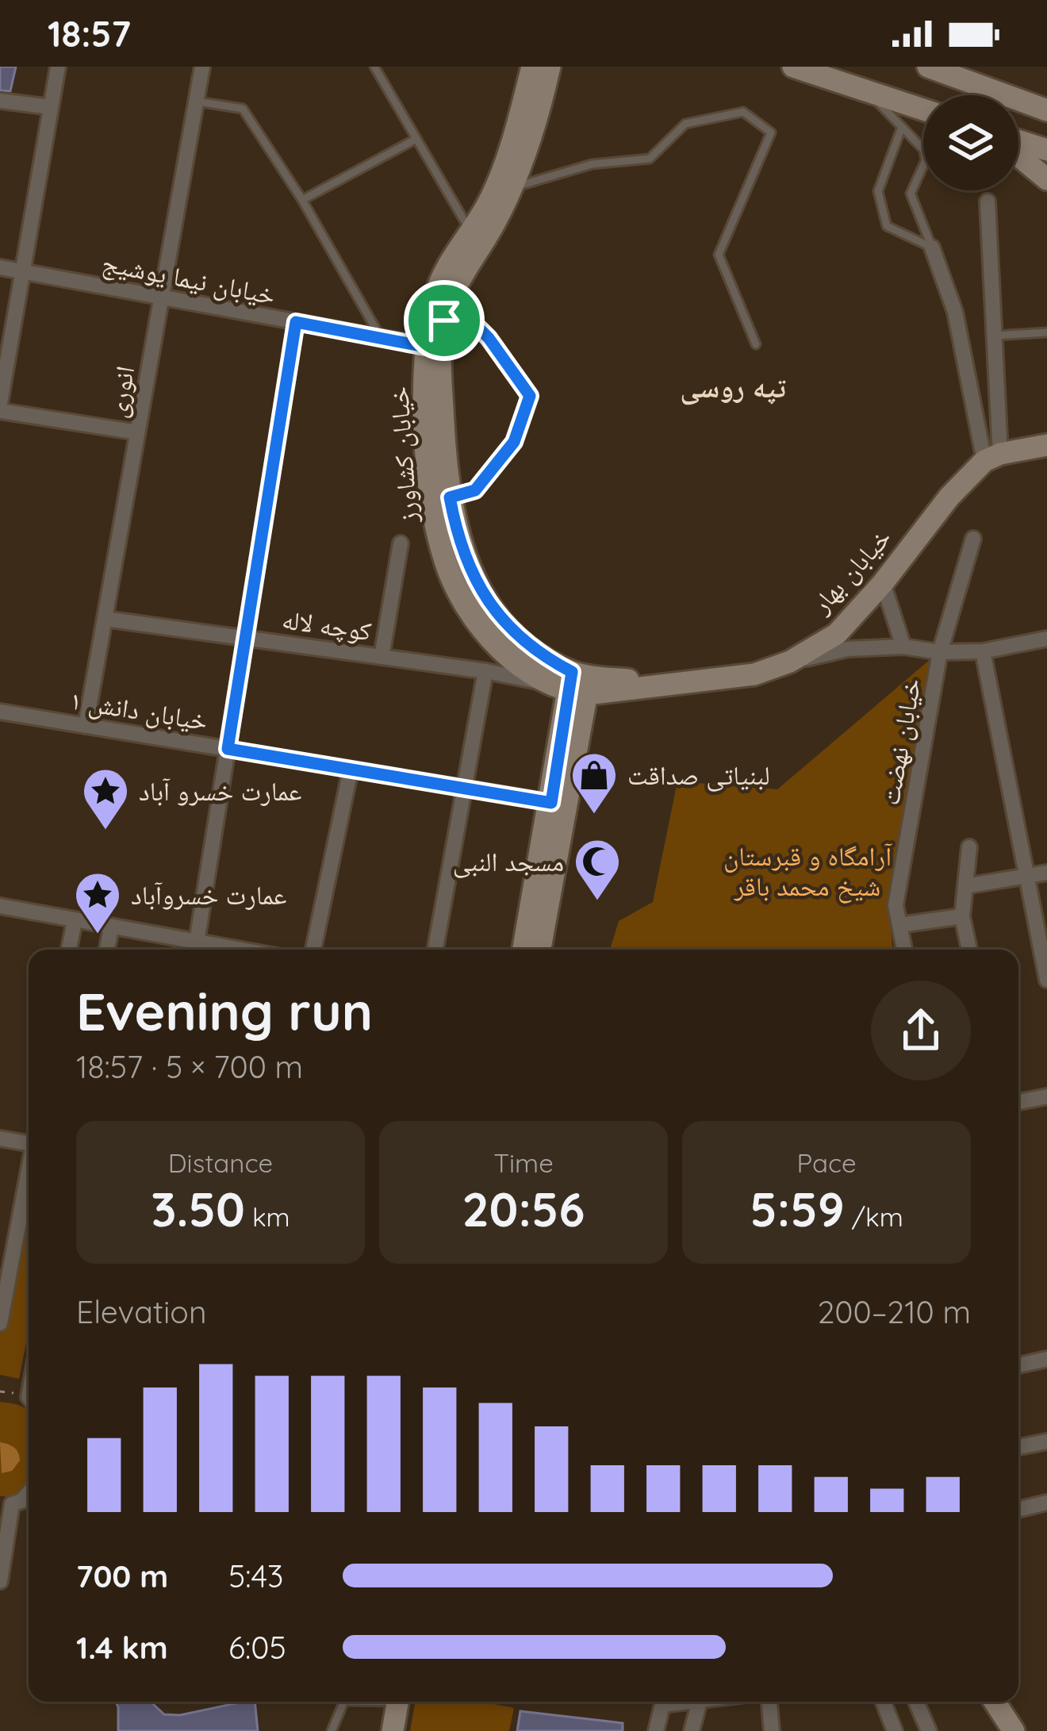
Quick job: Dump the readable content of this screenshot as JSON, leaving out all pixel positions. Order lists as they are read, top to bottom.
{
  "streets": {
    "street": [
      "خیابان نیما یوشیج",
      "انوری",
      "خیابان کشاورز",
      "خیابان بهار",
      "کوچه لاله",
      "خیابان دانش ۱",
      "خیابان نهضت"
    ]
  },
  "crossings": [
    ["خیابان نیما یوشیج", "انوری"],
    ["خیابان نیما یوشیج", "خیابان کشاورز"],
    ["انوری", "کوچه لاله"],
    ["انوری", "خیابان دانش ۱"],
    ["خیابان کشاورز", "خیابان بهار"],
    ["خیابان کشاورز", "کوچه لاله"]
  ],
  "districts": ["تپه روسی"],
  "parks": ["آرامگاه و قبرستان شیخ محمد باقر"],
  "places": {
    "shop": ["لبنیاتی ‌صداقت"],
    "place": ["عمارت خسرو آباد", "عمارت خسروآباد"],
    "mosque": ["مسجد النبی"]
  },
  "page": {
    "status": "18:57",
    "heading": ["Evening run", "18:57 · 5 × 700 m"],
    "stats": [
      ["Distance", "3.50 km"],
      ["Time", "20:56"],
      ["Pace", "5:59 /km"]
    ],
    "chart": ["Elevation", "200–210 m"],
    "list": [
      {
        "name": "700 m",
        "note": "5:43"
      },
      {
        "name": "1.4 km",
        "note": "6:05"
      }
    ]
  }
}
